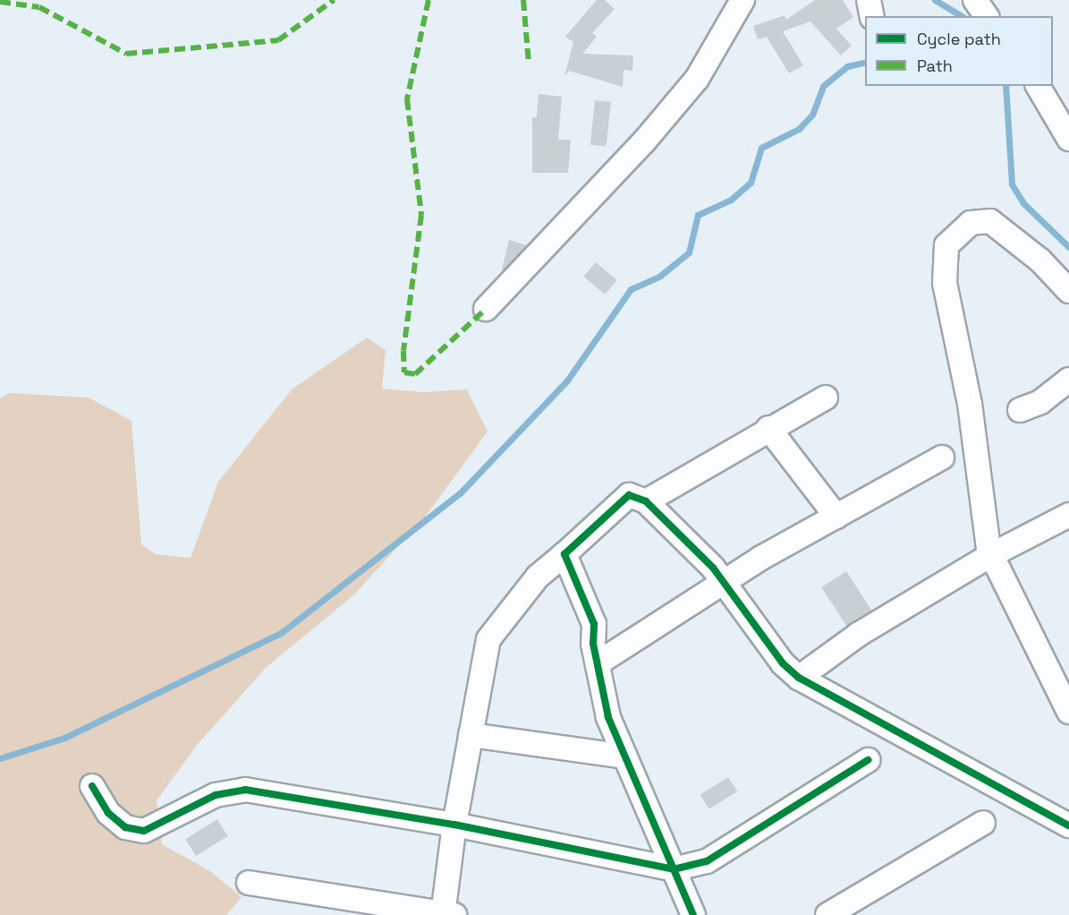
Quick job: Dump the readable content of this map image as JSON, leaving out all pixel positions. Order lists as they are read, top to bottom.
{
  "legend": ["Cycle path", "Path"]
}
